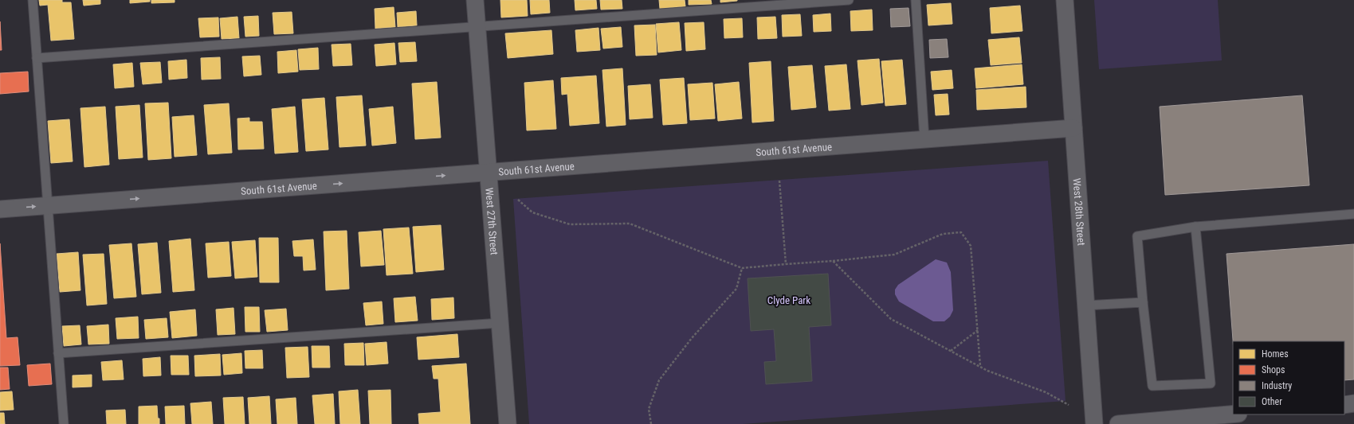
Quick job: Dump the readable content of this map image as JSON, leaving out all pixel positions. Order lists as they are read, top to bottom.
{
  "streets": {
    "street": ["South 61st Avenue", "West 28th Street", "West 27th Street"]
  },
  "crossings": [
    ["South 61st Avenue", "West 28th Street"],
    ["South 61st Avenue", "West 27th Street"]
  ],
  "one_way": ["South 61st Avenue"],
  "parks": ["Clyde Park"],
  "legend": [
    "Homes",
    "Shops",
    "Industry",
    "Other"
  ]
}
